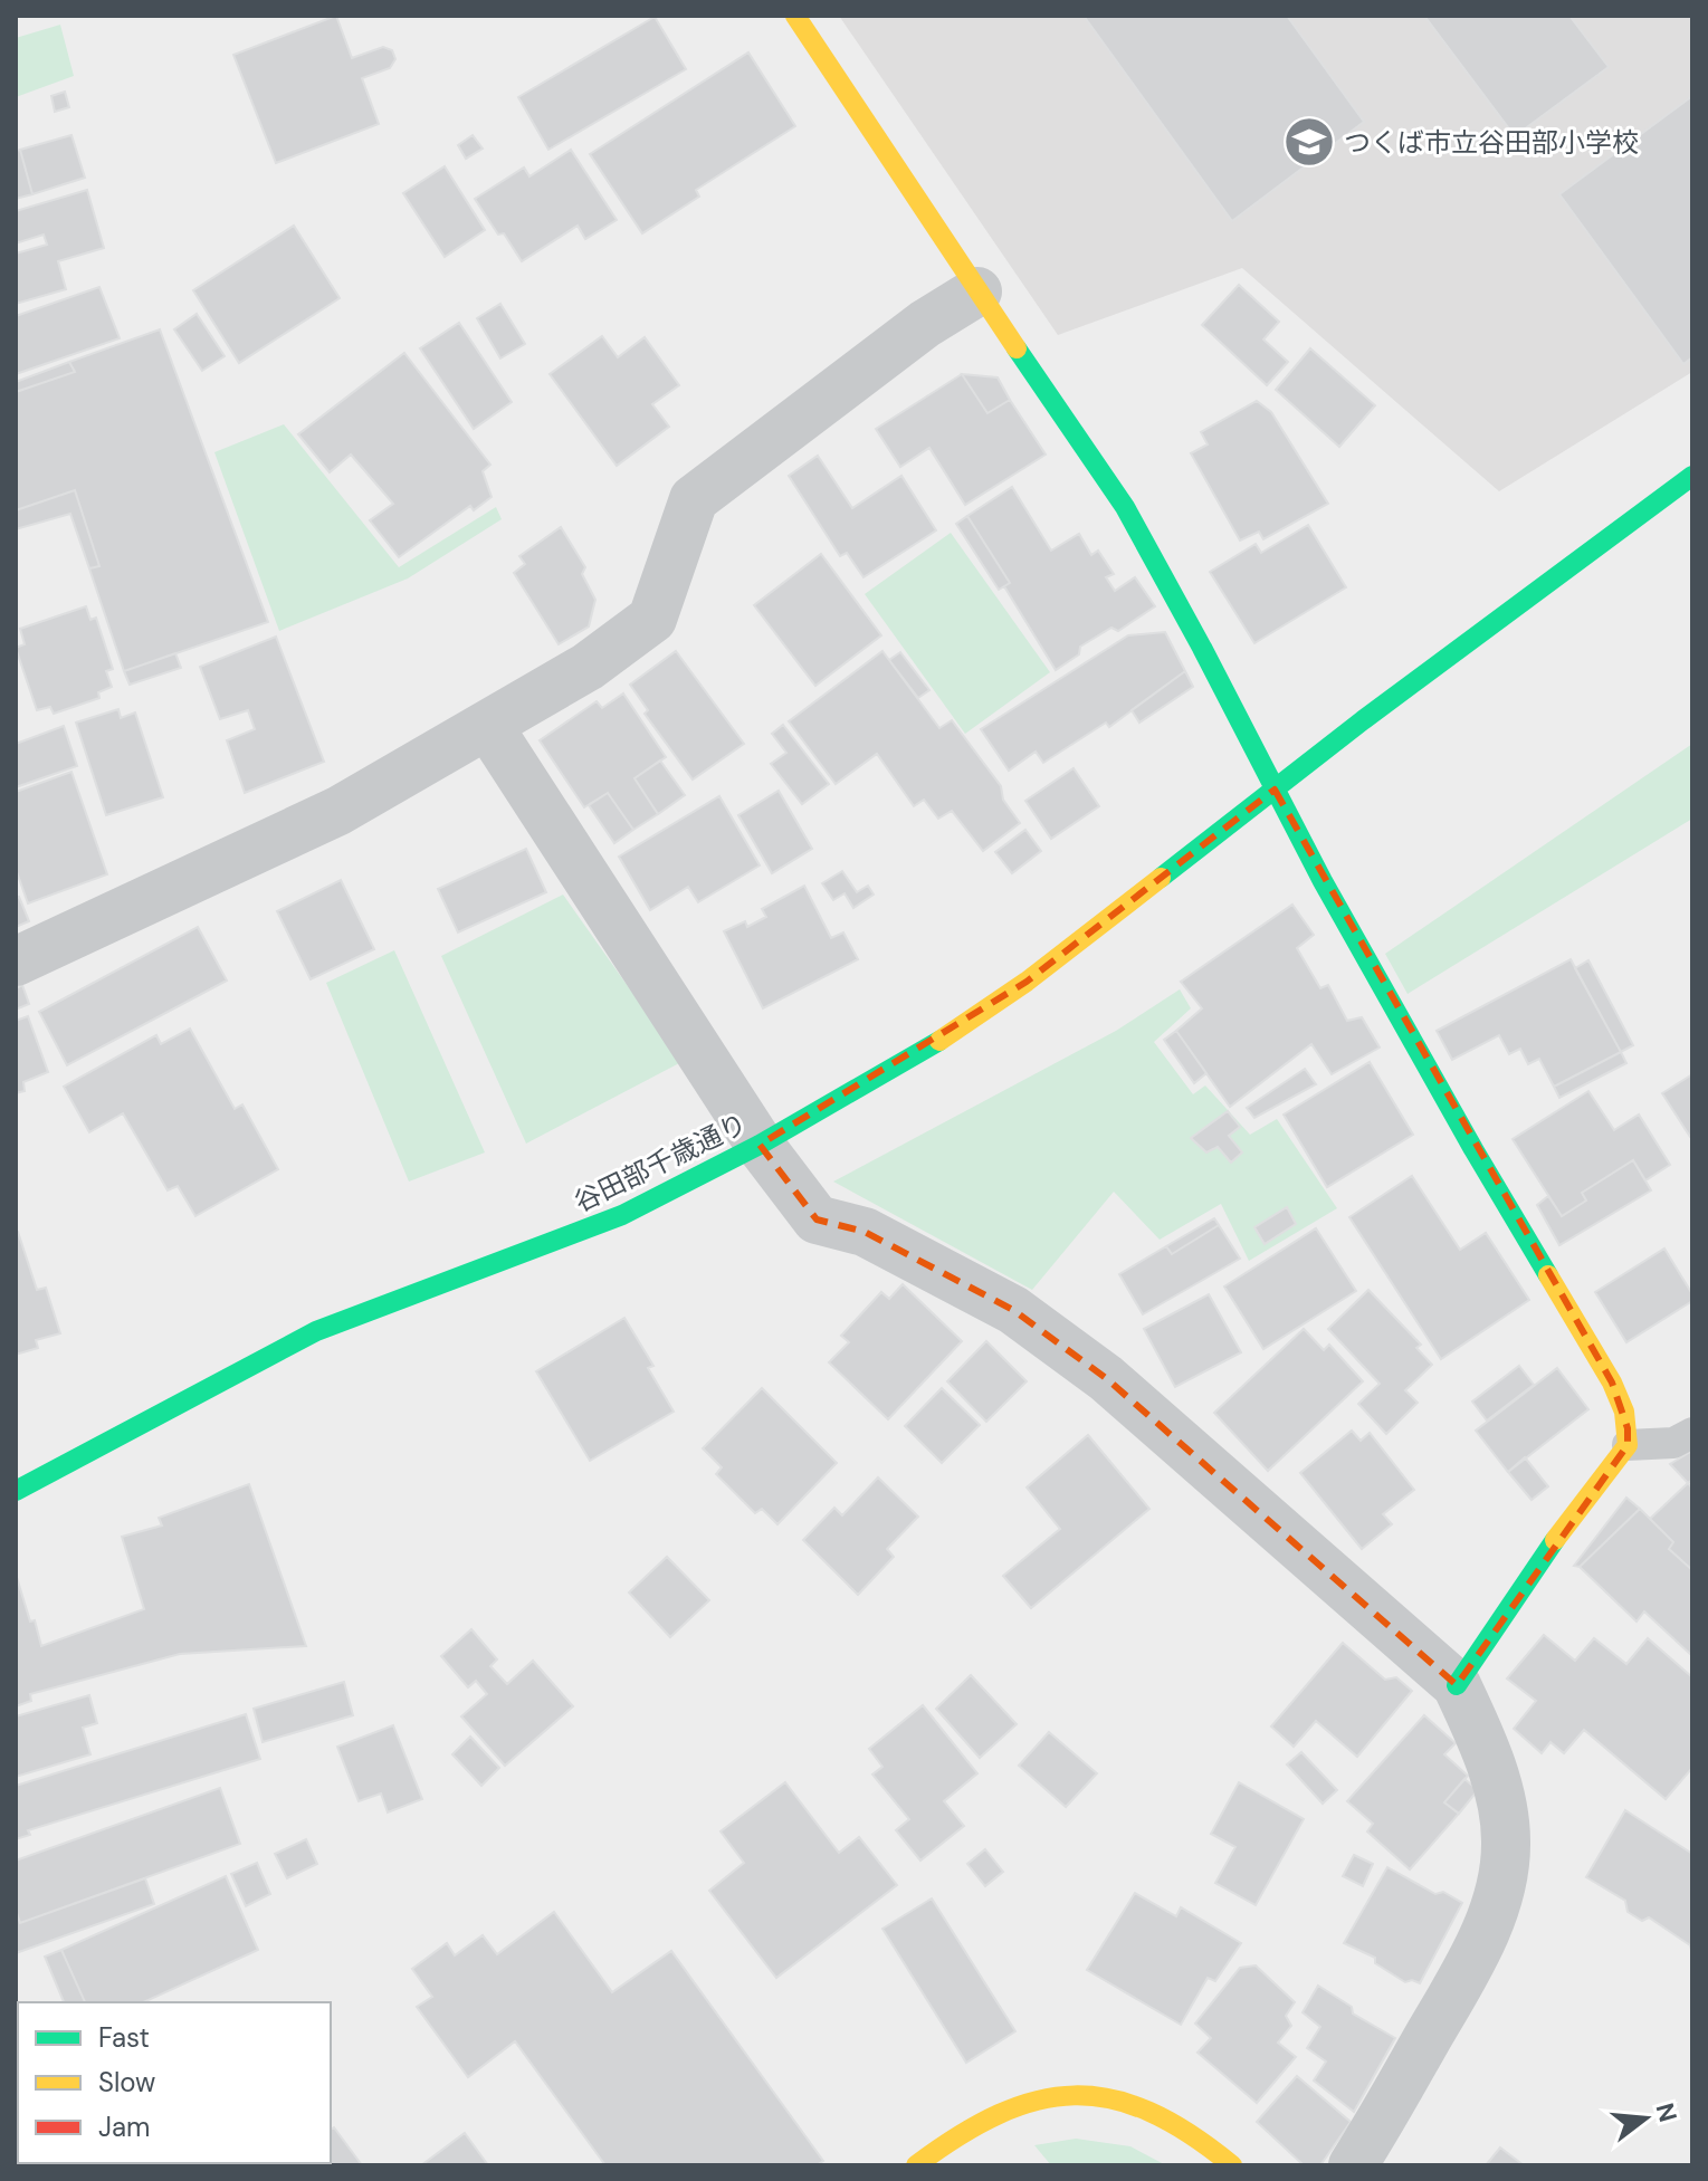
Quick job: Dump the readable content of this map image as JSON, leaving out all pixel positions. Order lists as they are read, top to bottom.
{
  "streets": {
    "street": ["谷田部千歳通り"]
  },
  "places": {
    "school or university": ["つくば市立谷田部小学校"]
  },
  "legend": ["Fast", "Slow", "Jam"],
  "north": "right"
}
